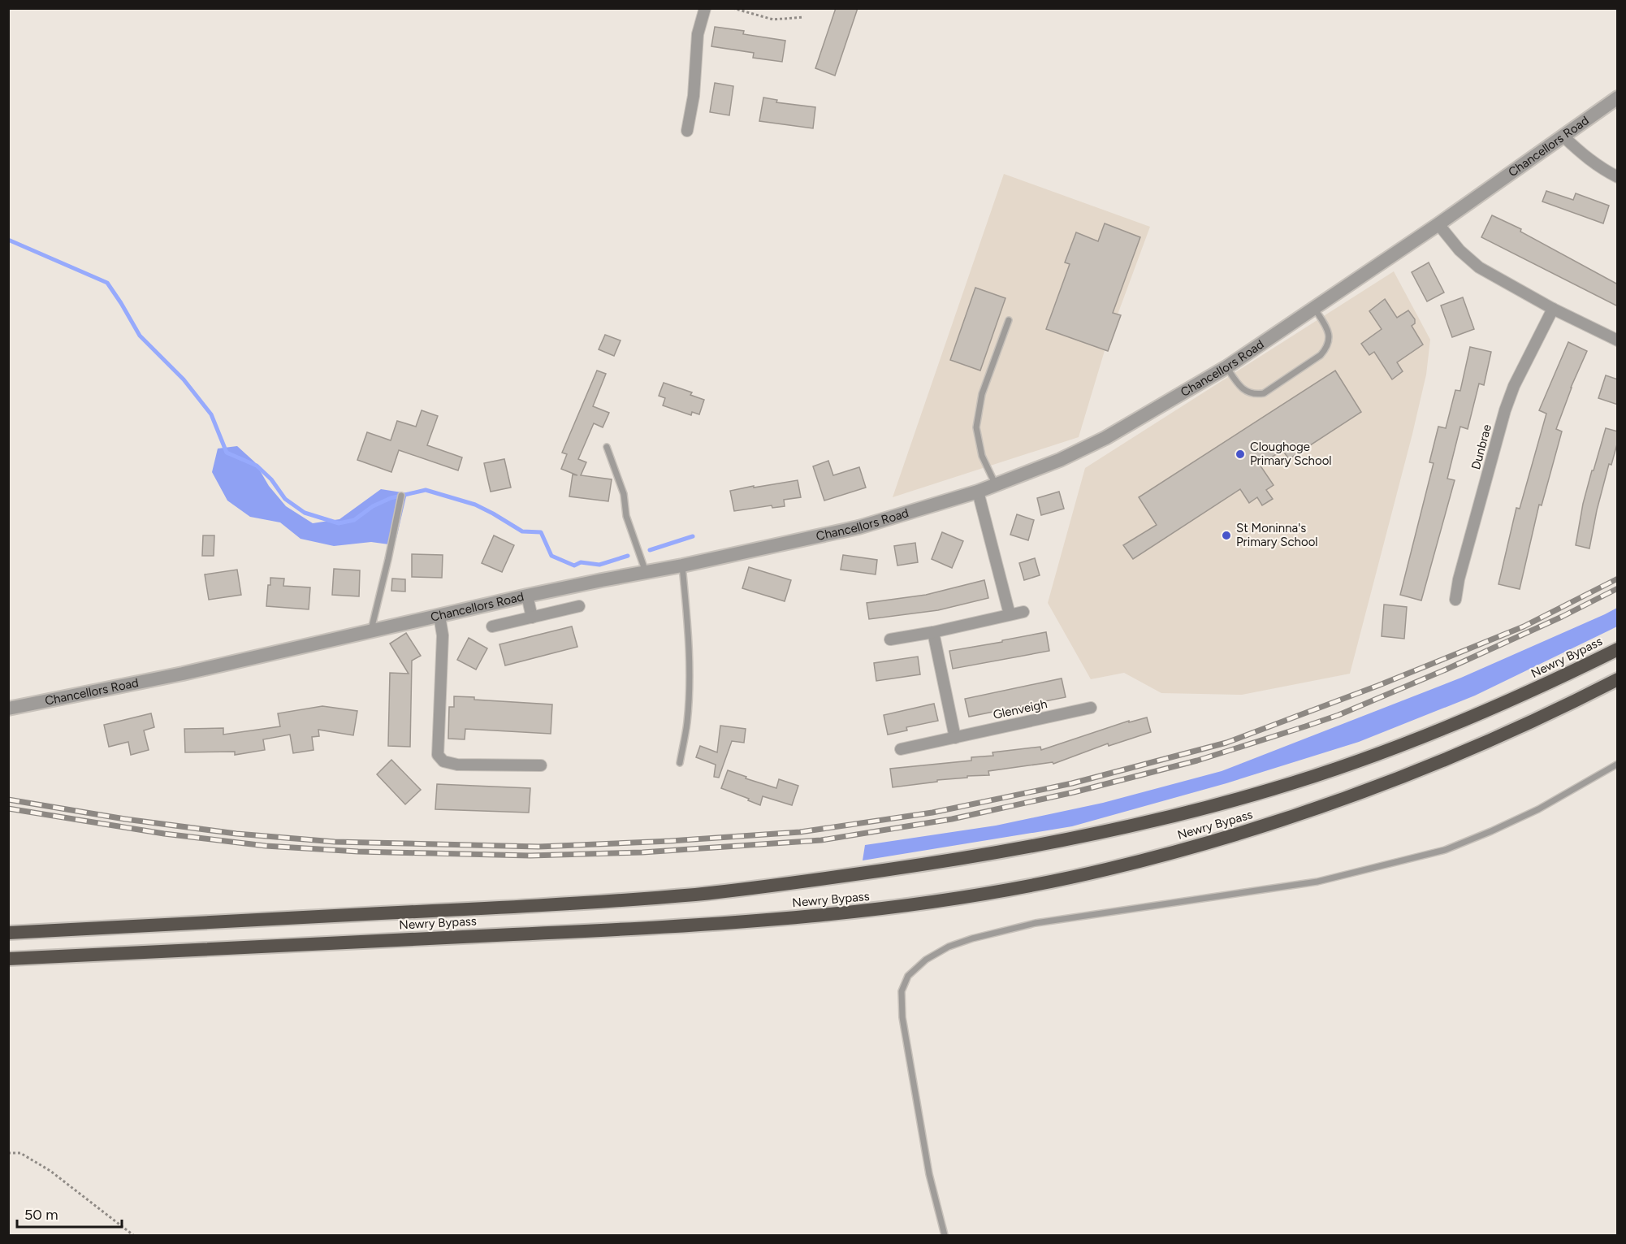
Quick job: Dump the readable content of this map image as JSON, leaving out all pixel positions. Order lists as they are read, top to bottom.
{
  "streets": {
    "highway": ["Newry Bypass"],
    "street": ["Chancellors Road", "Dunbrae", "Glenveigh"]
  },
  "places": ["Cloughoge Primary School", "St Moninna's Primary School"],
  "scale_bar": "50 m"
}
